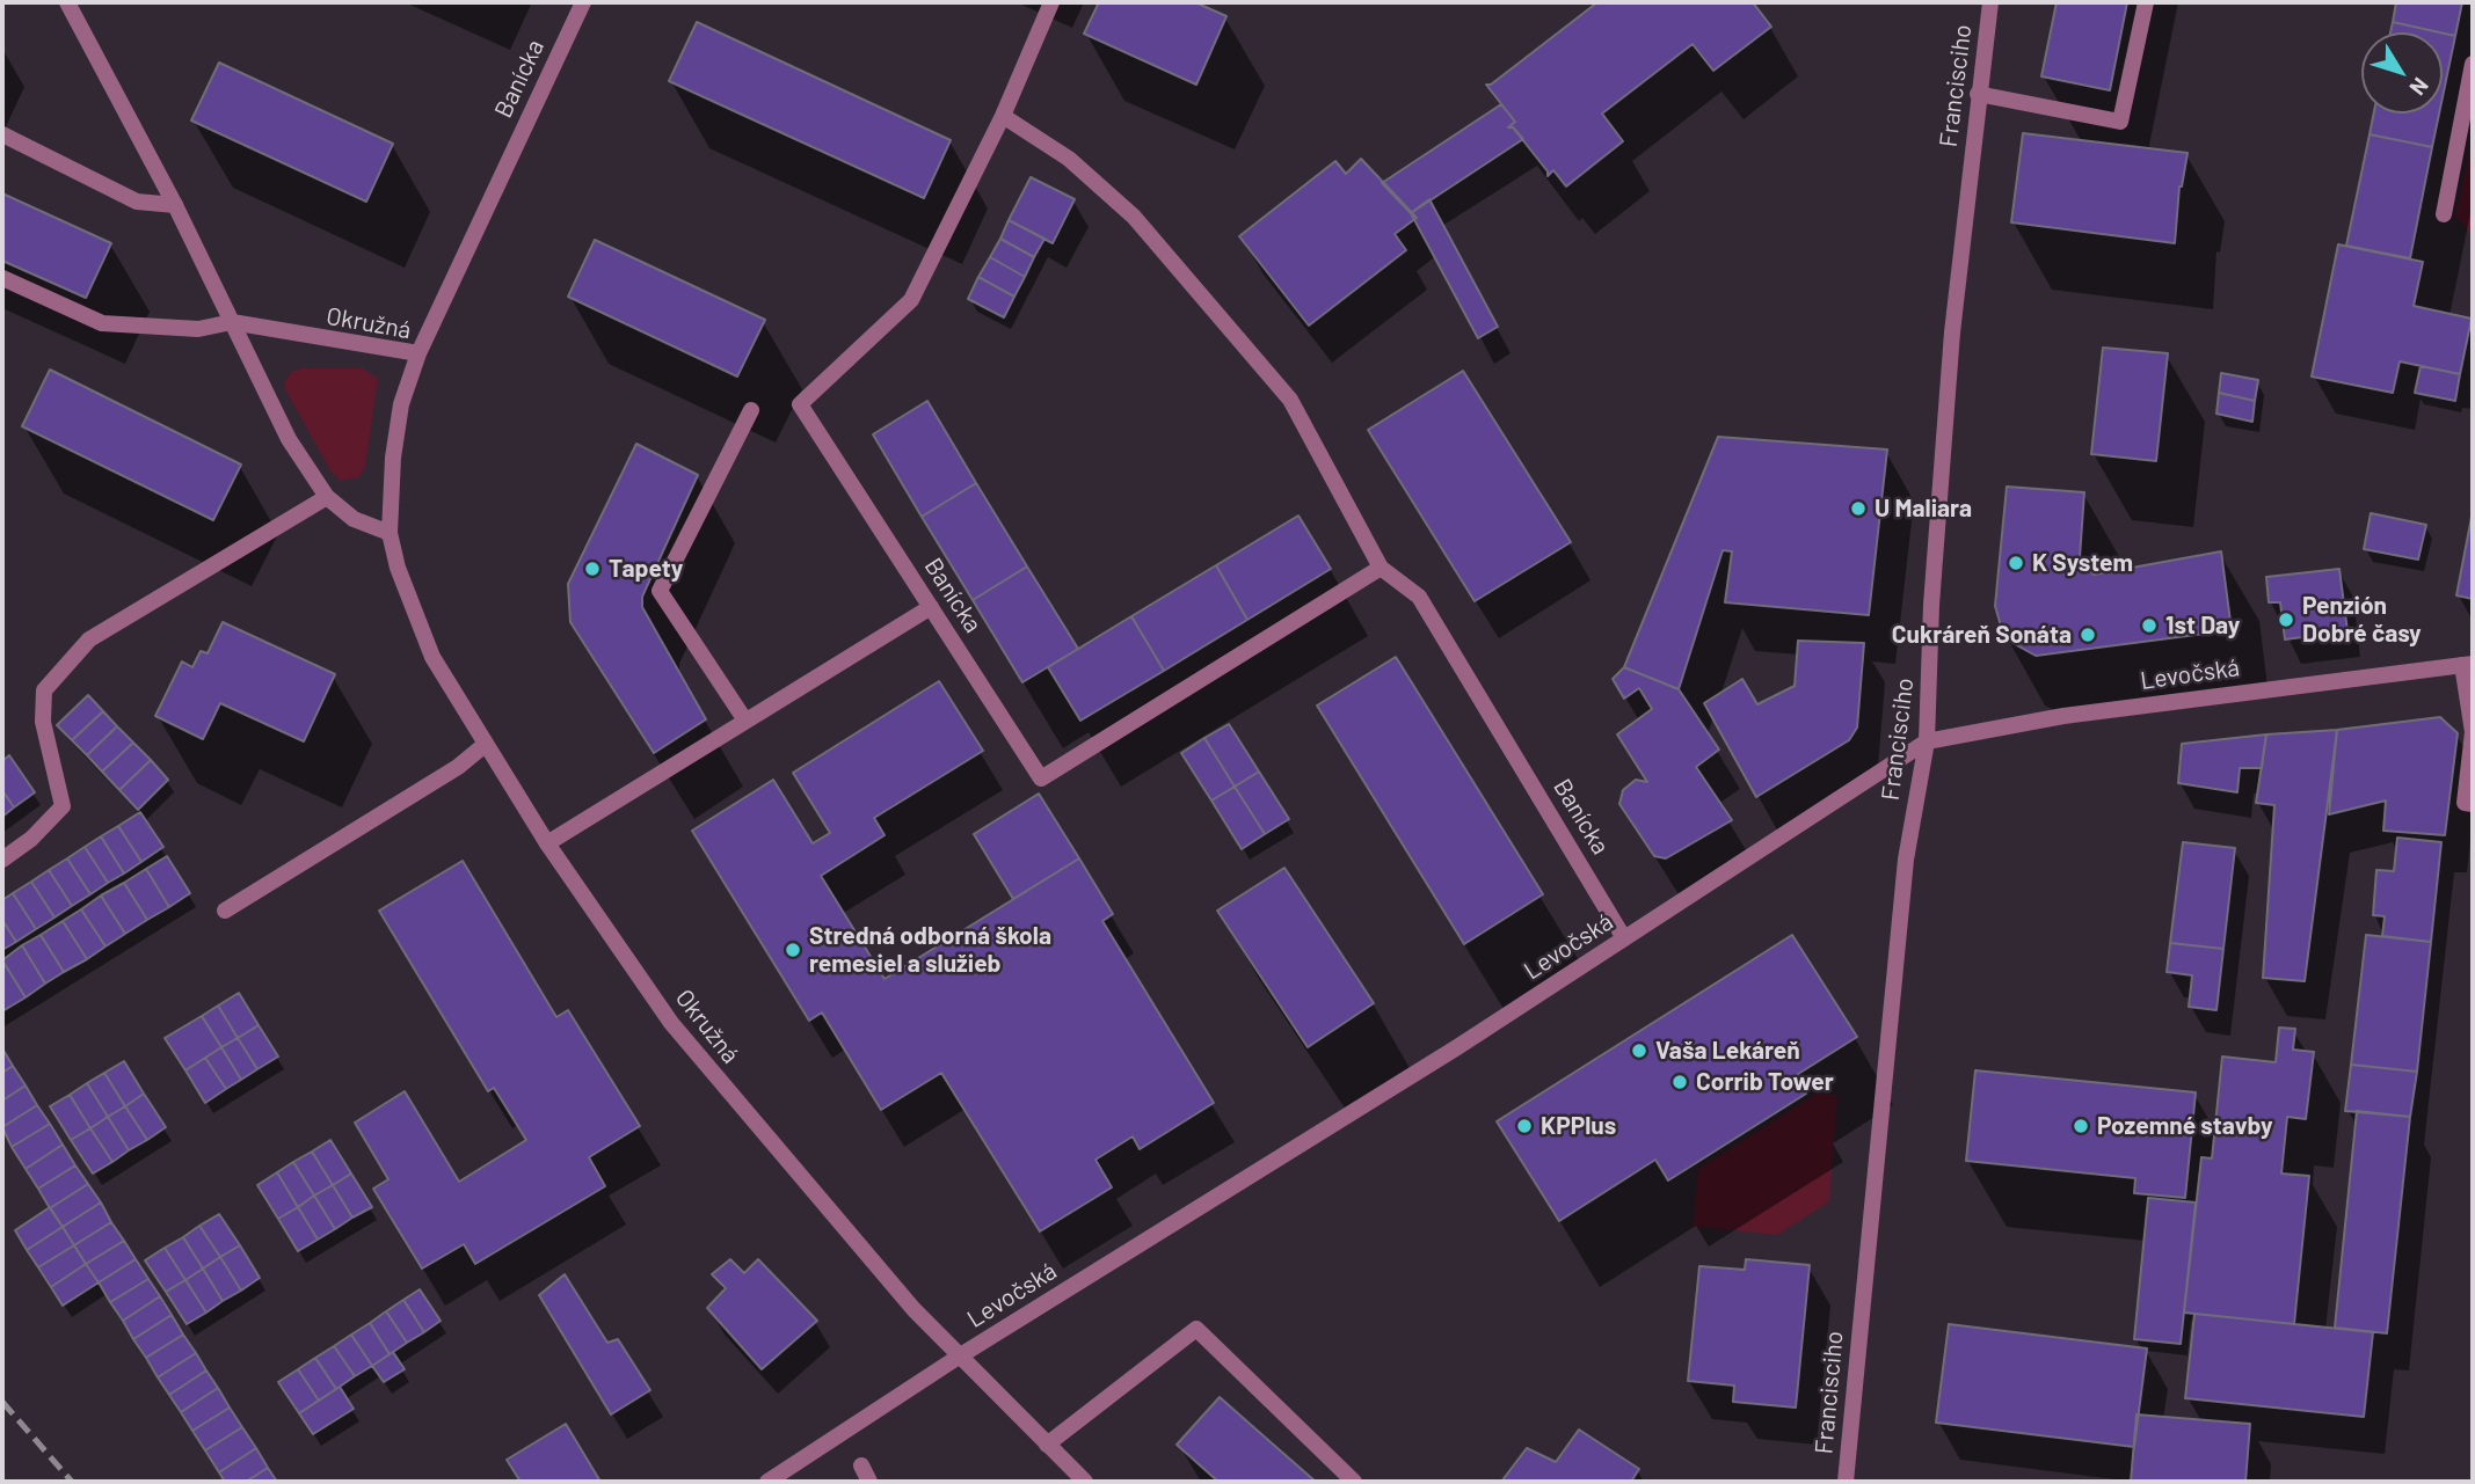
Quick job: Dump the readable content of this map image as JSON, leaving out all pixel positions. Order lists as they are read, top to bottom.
{
  "streets": {
    "street": [
      "Banícka",
      "Francisciho",
      "Okružná",
      "Levočská"
    ]
  },
  "crossings": [
    ["Banícka", "Okružná"],
    ["Banícka", "Levočská"],
    ["Francisciho", "Levočská"],
    ["Okružná", "Levočská"]
  ],
  "places": [
    "U Maliara",
    "K System",
    "Tapety",
    "Penzión Dobré časy",
    "1st Day",
    "Cukráreň Sonáta",
    "Stredná odborná škola remesiel a služieb",
    "Vaša Lekáreň",
    "Corrib Tower",
    "KPPlus",
    "Pozemné stavby"
  ],
  "north": "bottom right"
}
